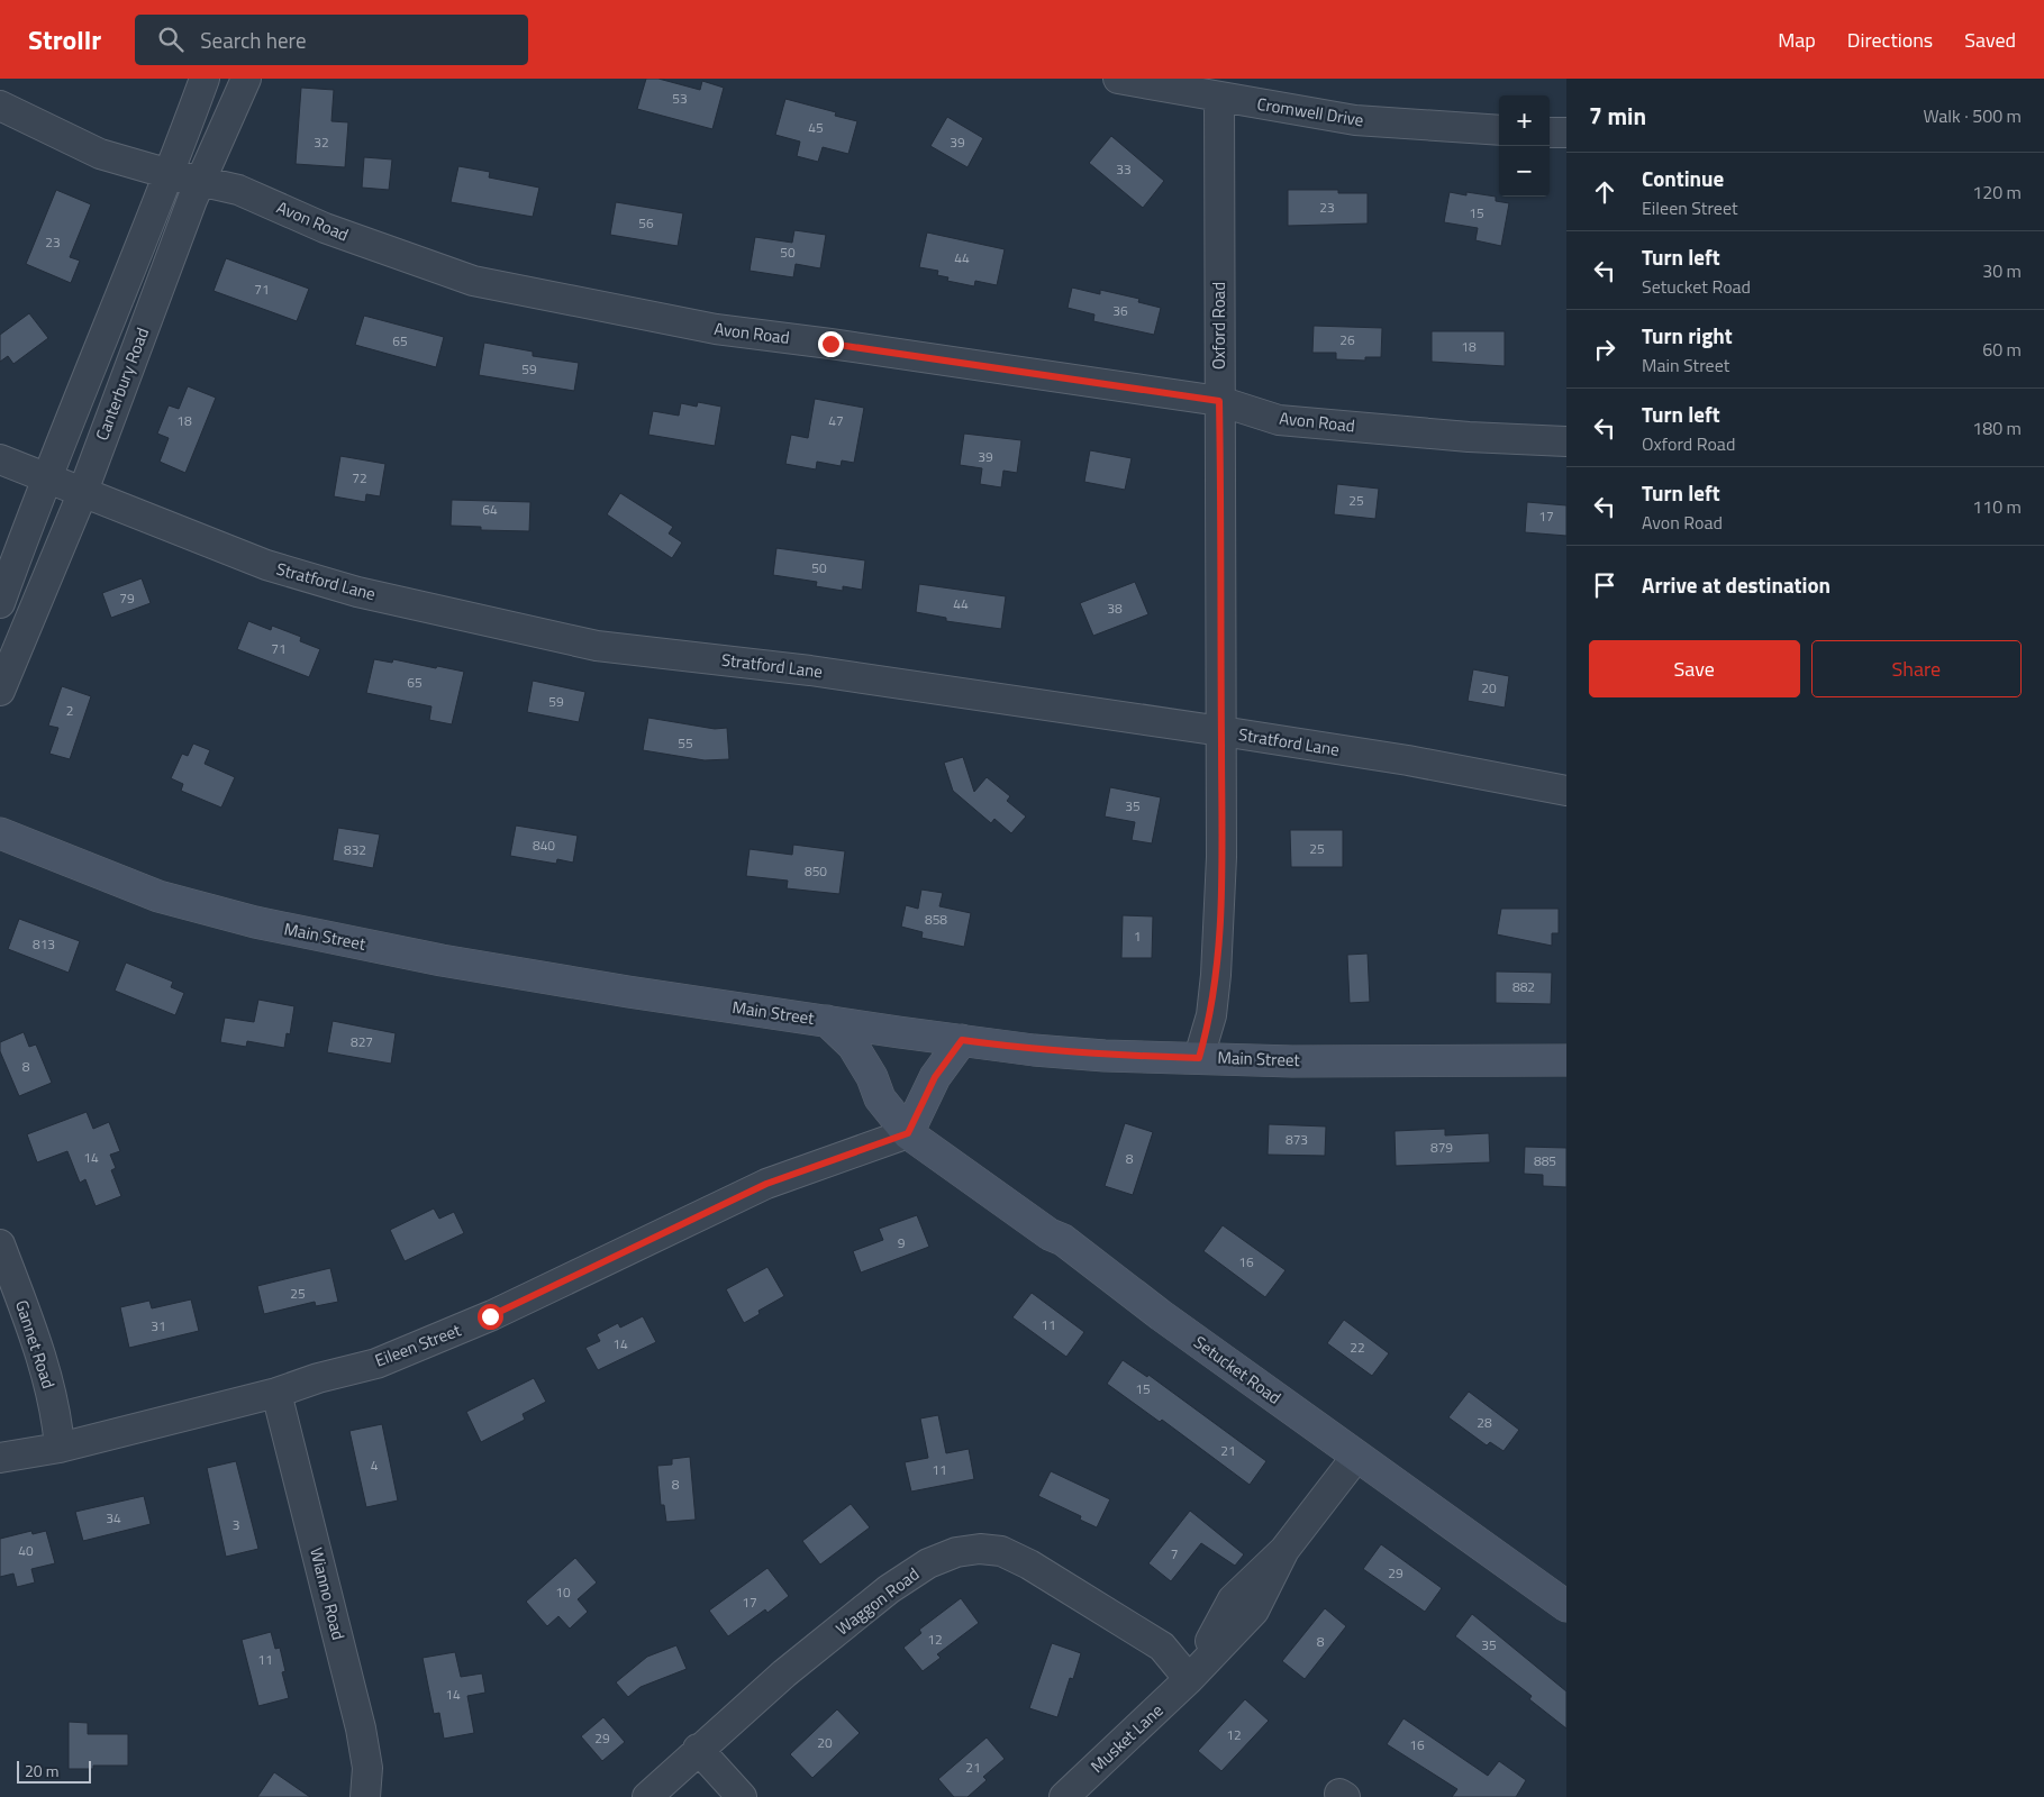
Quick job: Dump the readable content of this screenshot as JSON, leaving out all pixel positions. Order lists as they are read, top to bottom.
{
  "streets": {
    "main road": ["Main Street", "Setucket Road"],
    "street": [
      "Cromwell Drive",
      "Avon Road",
      "Oxford Road",
      "Canterbury Road",
      "Stratford Lane",
      "Gannet Road",
      "Eileen Street",
      "Wianno Road",
      "Waggon Road",
      "Musket Lane"
    ]
  },
  "crossings": [
    ["Cromwell Drive", "Oxford Road"],
    ["Avon Road", "Oxford Road"],
    ["Avon Road", "Canterbury Road"],
    ["Oxford Road", "Stratford Lane"],
    ["Oxford Road", "Main Street"],
    ["Canterbury Road", "Stratford Lane"],
    ["Main Street", "Setucket Road"],
    ["Gannet Road", "Eileen Street"],
    ["Eileen Street", "Setucket Road"],
    ["Eileen Street", "Wianno Road"],
    ["Setucket Road", "Musket Lane"],
    ["Waggon Road", "Musket Lane"]
  ],
  "house_numbers": [
    "53",
    "45",
    "32",
    "39",
    "33",
    "23",
    "15",
    "56",
    "23",
    "50",
    "44",
    "71",
    "36",
    "26",
    "65",
    "18",
    "59",
    "18",
    "47",
    "39",
    "72",
    "25",
    "64",
    "17",
    "50",
    "79",
    "44",
    "38",
    "71",
    "65",
    "20",
    "59",
    "2",
    "55",
    "35",
    "840",
    "25",
    "832",
    "850",
    "858",
    "1",
    "813",
    "882",
    "827",
    "8",
    "873",
    "879",
    "14",
    "8",
    "885",
    "9",
    "16",
    "25",
    "11",
    "31",
    "14",
    "22",
    "15",
    "28",
    "21",
    "4",
    "11",
    "8",
    "34",
    "3",
    "40",
    "7",
    "29",
    "10",
    "17",
    "12",
    "8",
    "35",
    "11",
    "14",
    "12",
    "29",
    "20",
    "16",
    "21"
  ],
  "scale_bar": "20 m",
  "page": {
    "header": "Strollr",
    "search": "Search here",
    "nav": ["Map", "Directions", "Saved"],
    "heading": ["7 min", "Walk · 500 m"],
    "map_buttons": ["+", "−"],
    "list": [
      ["Continue", "Eileen Street", "120 m"],
      ["Turn left", "Setucket Road", "30 m"],
      ["Turn right", "Main Street", "60 m"],
      ["Turn left", "Oxford Road", "180 m"],
      ["Turn left", "Avon Road", "110 m"],
      "Arrive at destination"
    ],
    "buttons": ["Save", "Share"],
    "scale": "20 m"
  }
}
